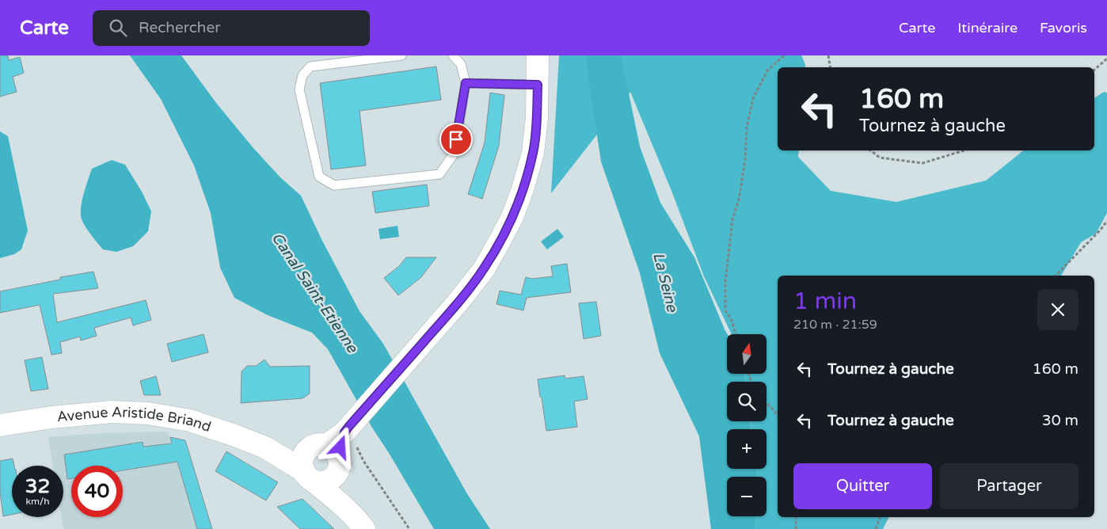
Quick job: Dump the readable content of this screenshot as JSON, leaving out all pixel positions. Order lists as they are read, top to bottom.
{
  "streets": {
    "street": ["Avenue Aristide Briand"]
  },
  "water": ["La Seine", "Canal Saint-Etienne"],
  "north": "top",
  "page": {
    "header": "Carte",
    "search": "Rechercher",
    "nav": ["Carte", "Itinéraire", "Favoris"],
    "turn": ["160 m", "Tournez à gauche"],
    "heading": ["1 min", "210 m · 21:59"],
    "map_buttons": ["+", "−"],
    "list": [
      {
        "name": "Tournez à gauche",
        "value": "160 m"
      },
      {
        "name": "Tournez à gauche",
        "value": "30 m"
      }
    ],
    "buttons": ["Quitter", "Partager"],
    "speed": "32 km/h",
    "limit": "40"
  }
}
